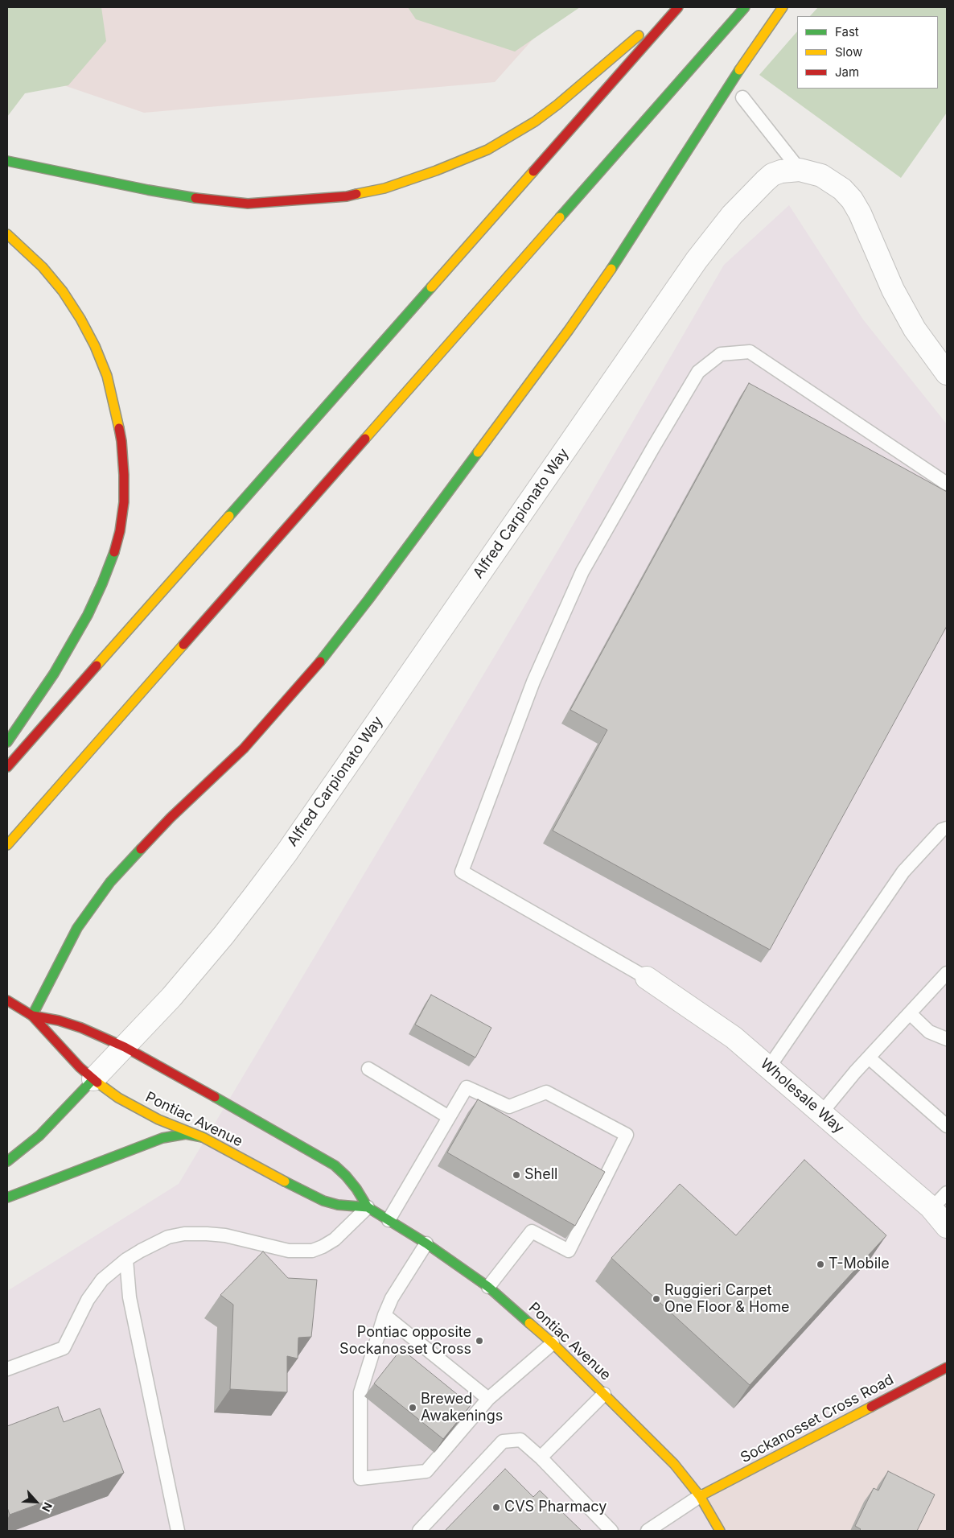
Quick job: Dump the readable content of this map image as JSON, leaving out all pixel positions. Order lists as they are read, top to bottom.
{
  "streets": {
    "main road": ["Pontiac Avenue", "Sockanosset Cross Road"],
    "street": ["Alfred Carpionato Way", "Wholesale Way"]
  },
  "crossings": [
    ["Alfred Carpionato Way", "Pontiac Avenue"],
    ["Pontiac Avenue", "Sockanosset Cross Road"]
  ],
  "places": [
    "Shell",
    "T-Mobile",
    "Ruggieri Carpet One Floor & Home",
    "Pontiac opposite Sockanosset Cross",
    "Brewed Awakenings",
    "CVS Pharmacy"
  ],
  "legend": ["Fast", "Slow", "Jam"],
  "north": "bottom right"
}
